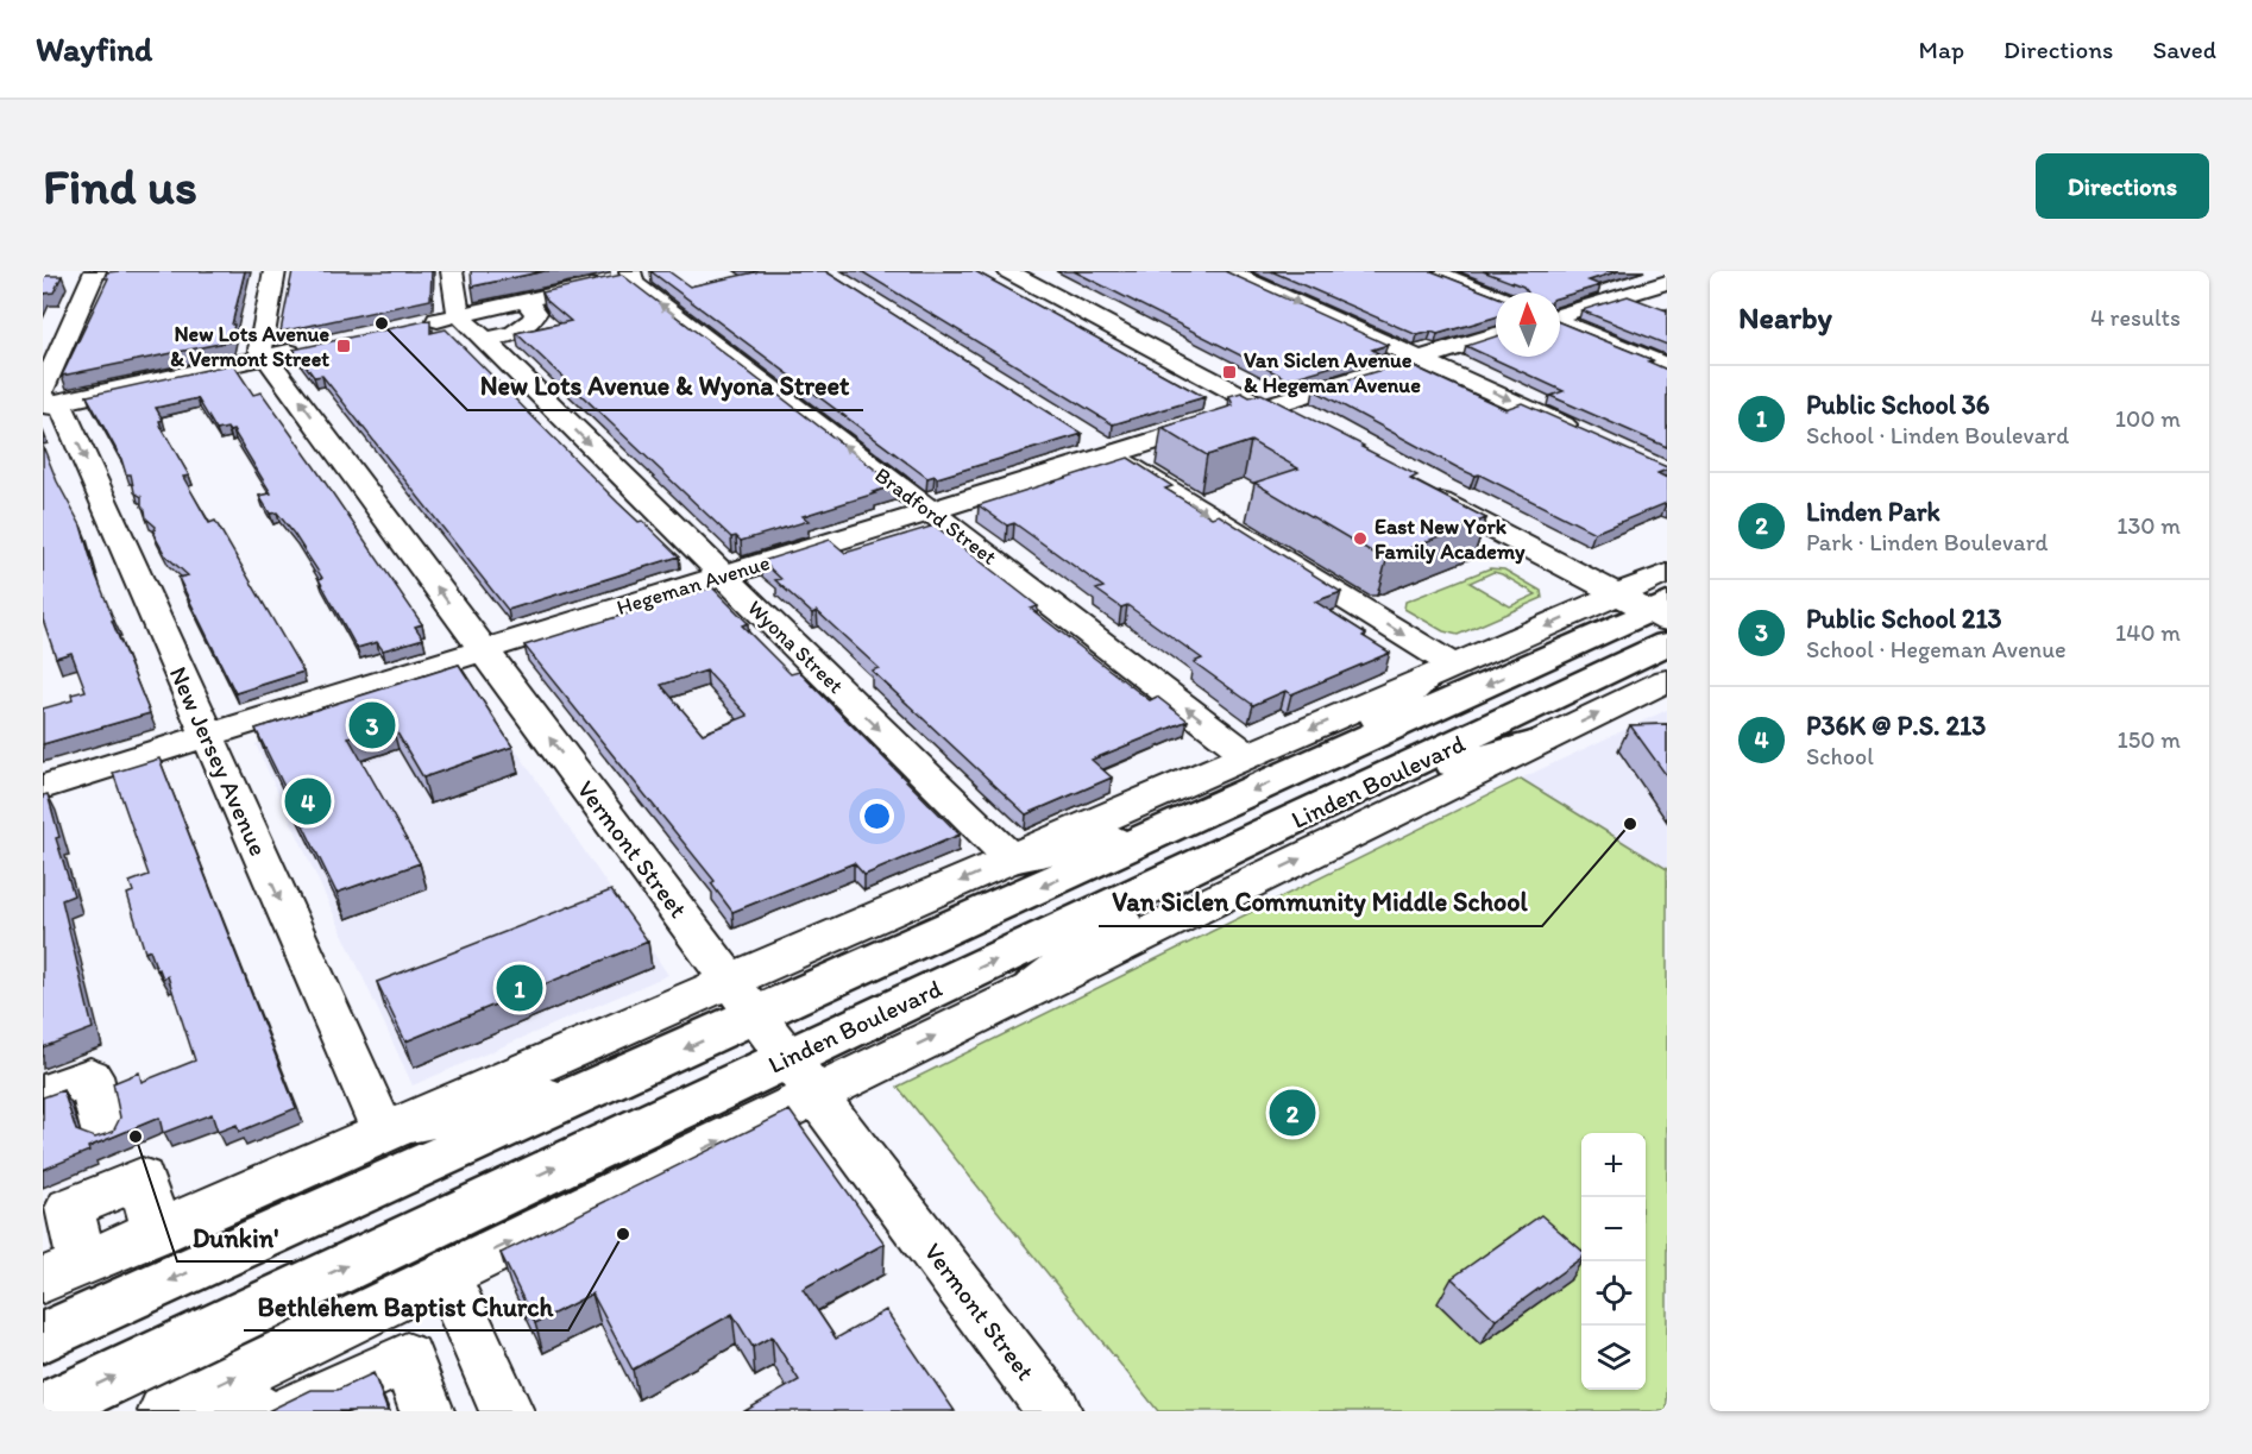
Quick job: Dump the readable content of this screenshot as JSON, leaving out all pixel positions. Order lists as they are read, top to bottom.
{
  "streets": {
    "highway": ["Linden Boulevard"],
    "street": [
      "Bradford Street",
      "Hegeman Avenue",
      "Wyona Street",
      "New Jersey Avenue",
      "Vermont Street"
    ]
  },
  "crossings": [
    ["Bradford Street", "Hegeman Avenue"],
    ["Bradford Street", "Linden Boulevard"],
    ["Hegeman Avenue", "Wyona Street"],
    ["Hegeman Avenue", "New Jersey Avenue"],
    ["Hegeman Avenue", "Vermont Street"],
    ["Wyona Street", "Linden Boulevard"],
    ["New Jersey Avenue", "Linden Boulevard"],
    ["Linden Boulevard", "Vermont Street"]
  ],
  "one_way": ["Wyona Street", "New Jersey Avenue", "Vermont Street"],
  "places": {
    "other": [
      "New Lots Avenue & Wyona Street",
      "East New York Family Academy",
      "Van Siclen Community Middle School",
      "Dunkin'",
      "Bethlehem Baptist Church"
    ],
    "transit": ["New Lots Avenue & Vermont Street", "Van Siclen Avenue & Hegeman Avenue"]
  },
  "north": "top",
  "page": {
    "header": "Wayfind",
    "nav": ["Map", "Directions", "Saved"],
    "buttons": "Directions",
    "title": "Find us",
    "heading": ["Nearby", "4 results"],
    "list": [
      {
        "mark": "1",
        "name": "Public School 36",
        "note": "School · Linden Boulevard",
        "value": "100 m"
      },
      {
        "mark": "2",
        "name": "Linden Park",
        "note": "Park · Linden Boulevard",
        "value": "130 m"
      },
      {
        "mark": "3",
        "name": "Public School 213",
        "note": "School · Hegeman Avenue",
        "value": "140 m"
      },
      {
        "mark": "4",
        "name": "P36K @ P.S. 213",
        "note": "School",
        "value": "150 m"
      }
    ],
    "pins": [
      "3",
      "4",
      "1",
      "2"
    ],
    "map_buttons": ["+", "−"]
  }
}
